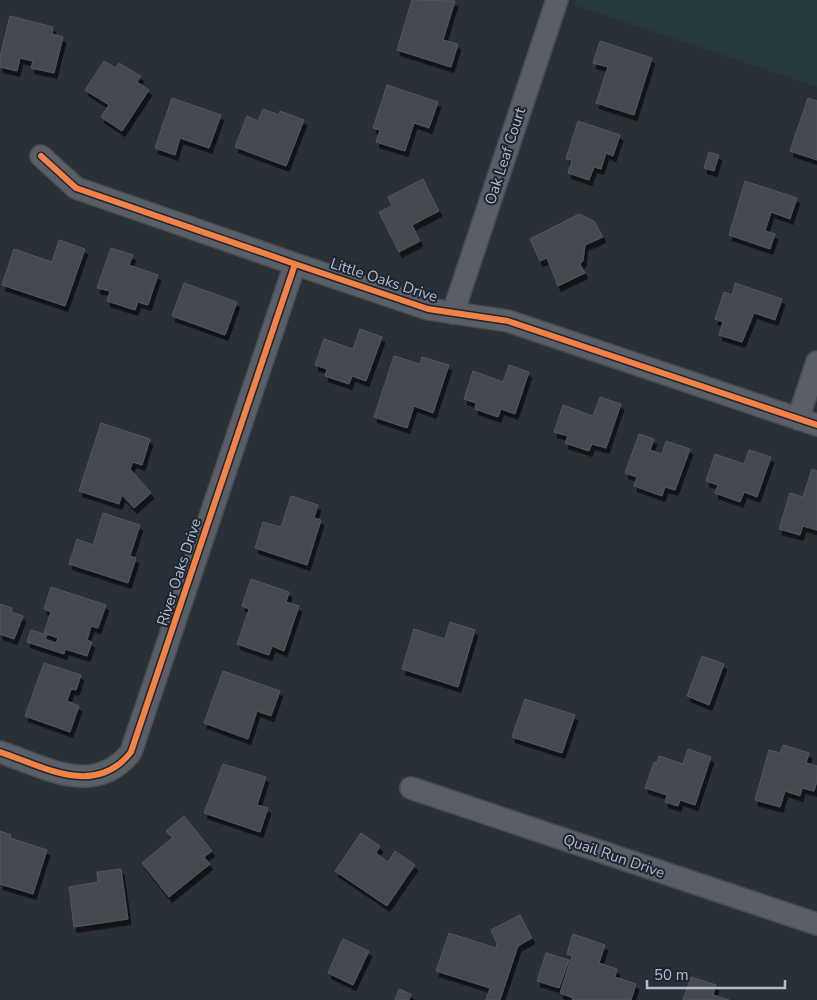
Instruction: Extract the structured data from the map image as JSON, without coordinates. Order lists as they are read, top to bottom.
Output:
{
  "streets": {
    "street": [
      "Oak Leaf Court",
      "Little Oaks Drive",
      "River Oaks Drive",
      "Quail Run Drive"
    ]
  },
  "crossings": [
    ["Oak Leaf Court", "Little Oaks Drive"],
    ["Little Oaks Drive", "River Oaks Drive"]
  ],
  "scale_bar": "50 m"
}
